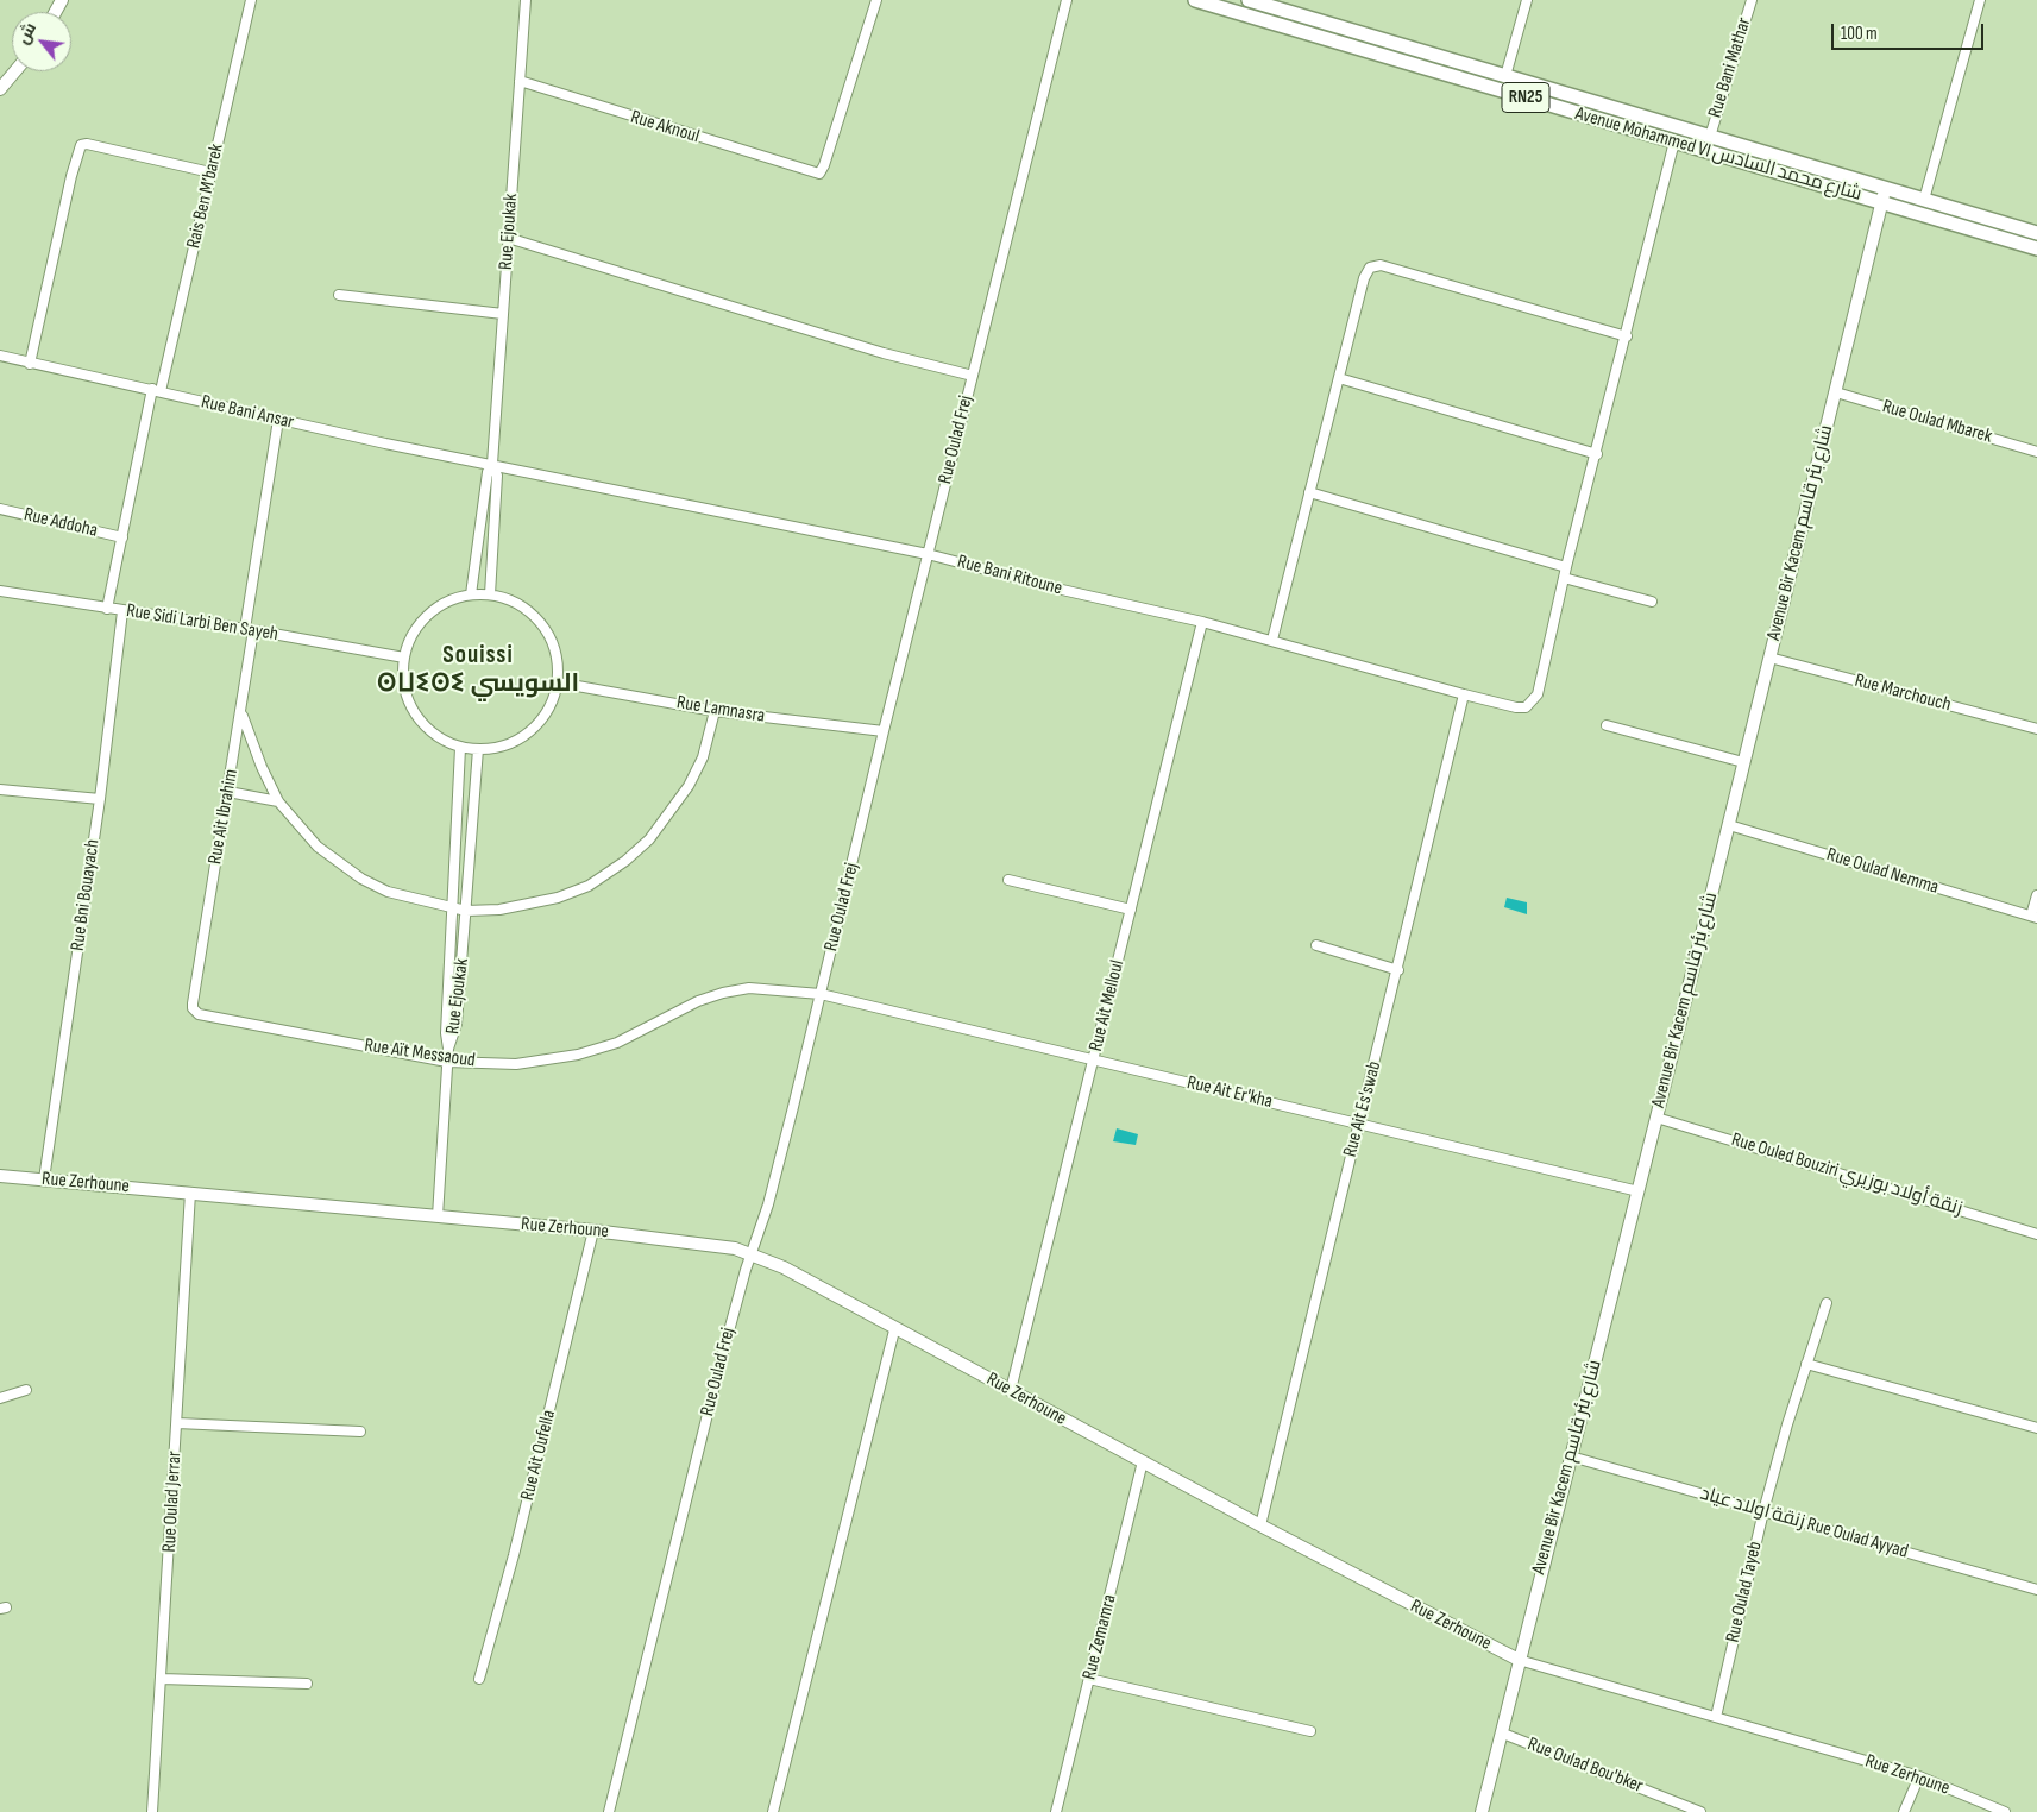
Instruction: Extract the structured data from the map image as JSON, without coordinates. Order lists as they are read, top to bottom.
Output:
{
  "streets": {
    "main road": ["RN25", "Avenue Mohammed VI شارع محمد السادس"],
    "street": [
      "Rue Bani Mathar",
      "Rue Aknoul",
      "Rais Ben M’barek",
      "Rue Ejoukak",
      "Rue Bani Ansar",
      "Rue Oulad Mbarek",
      "Rue Oulad Frej",
      "Rue Addoha",
      "Avenue Bir Kacem شارع بئر قاسم",
      "Rue Bani Ritoune",
      "Rue Sidi Larbi Ben Sayeh",
      "Rue Marchouch",
      "Rue Lamnasra",
      "Rue Ait Ibrahim",
      "Rue Oulad Nemma",
      "Rue Bni Bouayach",
      "Rue Ait Melloul",
      "Rue Aït Messaoud",
      "Rue Ait Er'kha",
      "Rue Ait Es'swab",
      "Rue Ouled Bouziri زنقة أولاد بوزيري",
      "Rue Zerhoune",
      "Rue Ait Oufella",
      "Rue Oulad Jerrar",
      "زنقة اولاد عياد Rue Oulad Ayyad",
      "Rue Oulad Tayeb",
      "Rue Zemamra",
      "Rue Oulad Bou'bker"
    ]
  },
  "crossings": [
    ["Rue Bani Mathar", "Avenue Mohammed VI شارع محمد السادس"],
    ["Rue Aknoul", "Rue Ejoukak"],
    ["Avenue Mohammed VI شارع محمد السادس", "Avenue Bir Kacem شارع بئر قاسم"],
    ["Rais Ben M’barek", "Rue Bani Ansar"],
    ["Rue Ejoukak", "Rue Bani Ansar"],
    ["Rue Ejoukak", "Rue Bani Ritoune"],
    ["Rue Ejoukak", "Rue Sidi Larbi Ben Sayeh"],
    ["Rue Ejoukak", "Rue Lamnasra"],
    ["Rue Ejoukak", "Rue Aït Messaoud"],
    ["Rue Ejoukak", "Rue Zerhoune"],
    ["Rue Bani Ansar", "Rue Bani Ritoune"],
    ["Rue Bani Ansar", "Rue Ait Ibrahim"],
    ["Rue Oulad Mbarek", "Avenue Bir Kacem شارع بئر قاسم"],
    ["Rue Oulad Frej", "Rue Bani Ritoune"],
    ["Rue Oulad Frej", "Rue Lamnasra"],
    ["Rue Oulad Frej", "Rue Aït Messaoud"],
    ["Rue Oulad Frej", "Rue Ait Er'kha"],
    ["Rue Oulad Frej", "Rue Zerhoune"],
    ["Avenue Bir Kacem شارع بئر قاسم", "Rue Marchouch"],
    ["Avenue Bir Kacem شارع بئر قاسم", "Rue Oulad Nemma"],
    ["Avenue Bir Kacem شارع بئر قاسم", "Rue Ait Er'kha"],
    ["Avenue Bir Kacem شارع بئر قاسم", "Rue Ouled Bouziri زنقة أولاد بوزيري"],
    ["Avenue Bir Kacem شارع بئر قاسم", "Rue Zerhoune"],
    ["Avenue Bir Kacem شارع بئر قاسم", "زنقة اولاد عياد Rue Oulad Ayyad"],
    ["Avenue Bir Kacem شارع بئر قاسم", "Rue Oulad Bou'bker"],
    ["Rue Bani Ritoune", "Rue Ait Melloul"],
    ["Rue Bani Ritoune", "Rue Ait Es'swab"],
    ["Rue Sidi Larbi Ben Sayeh", "Rue Lamnasra"],
    ["Rue Sidi Larbi Ben Sayeh", "Rue Ait Ibrahim"],
    ["Rue Sidi Larbi Ben Sayeh", "Rue Bni Bouayach"],
    ["Rue Ait Ibrahim", "Rue Aït Messaoud"],
    ["Rue Bni Bouayach", "Rue Zerhoune"],
    ["Rue Ait Melloul", "Rue Ait Er'kha"],
    ["Rue Ait Melloul", "Rue Zerhoune"],
    ["Rue Aït Messaoud", "Rue Ait Er'kha"],
    ["Rue Ait Er'kha", "Rue Ait Es'swab"],
    ["Rue Ait Es'swab", "Rue Zerhoune"],
    ["Rue Zerhoune", "Rue Ait Oufella"],
    ["Rue Zerhoune", "Rue Oulad Jerrar"],
    ["Rue Zerhoune", "Rue Oulad Tayeb"],
    ["Rue Zerhoune", "Rue Zemamra"],
    ["زنقة اولاد عياد Rue Oulad Ayyad", "Rue Oulad Tayeb"]
  ],
  "districts": ["Souissi ⵙⵡⵉⵙⵉ السويسي"],
  "scale_bar": "100 m",
  "north": "top left"
}
